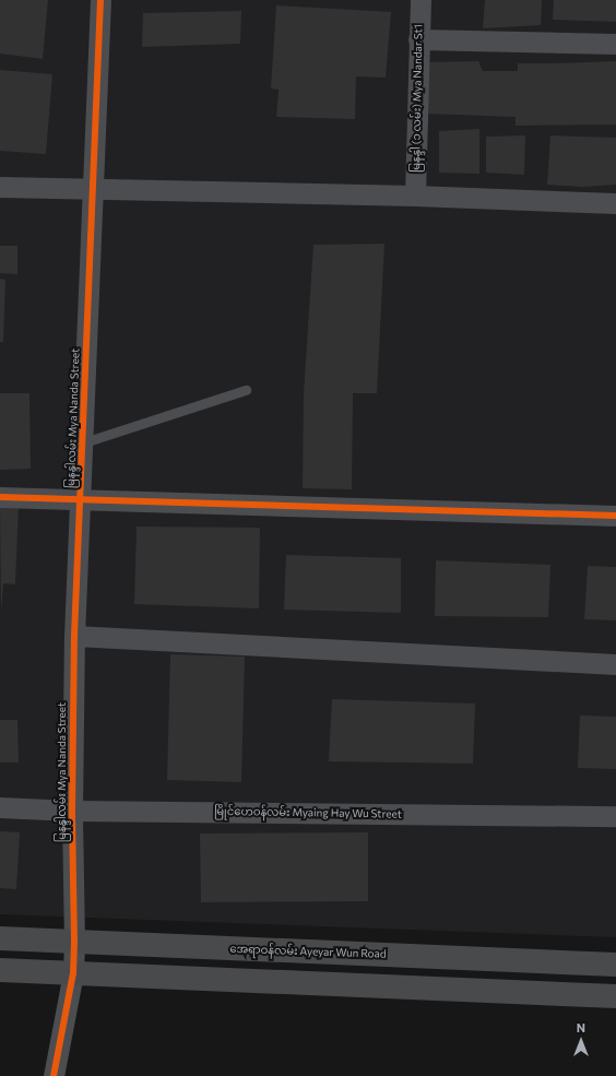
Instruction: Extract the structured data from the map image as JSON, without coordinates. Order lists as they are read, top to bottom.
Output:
{
  "streets": {
    "main road": ["အေရာဝန်လမ်း Ayeyar Wun Road"],
    "street": ["မြနန္ဒါ (၁ လမ်း) Mya Nandar St1", "မြနန္ဒါလမ်း Mya Nanda Street", "မြိုင်ဟေဝန်လမ်း Myaing Hay Wu Street"]
  },
  "crossings": [
    ["မြနန္ဒါလမ်း Mya Nanda Street", "မြိုင်ဟေဝန်လမ်း Myaing Hay Wu Street"],
    ["မြနန္ဒါလမ်း Mya Nanda Street", "အေရာဝန်လမ်း Ayeyar Wun Road"]
  ],
  "north": "top"
}
